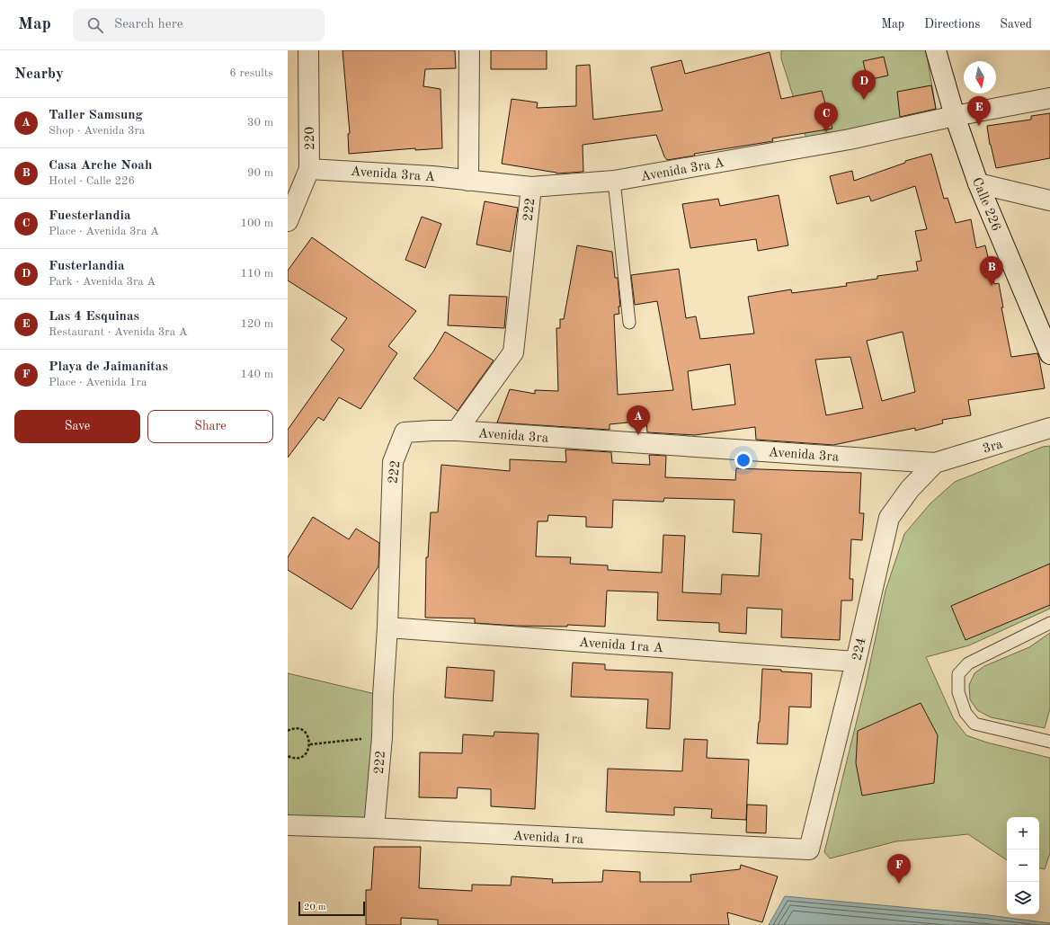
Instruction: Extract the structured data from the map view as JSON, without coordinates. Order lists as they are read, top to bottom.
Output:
{
  "streets": {
    "street": [
      "220",
      "Avenida 3ra A",
      "Calle 226",
      "222",
      "Avenida 3ra",
      "3ra",
      "Avenida 1ra A",
      "224",
      "Avenida 1ra"
    ]
  },
  "crossings": [
    ["220", "Avenida 3ra A"],
    ["Avenida 3ra A", "Calle 226"],
    ["Avenida 3ra A", "222"],
    ["222", "Avenida 3ra"],
    ["222", "Avenida 1ra A"],
    ["222", "Avenida 1ra"],
    ["Avenida 3ra", "3ra"],
    ["Avenida 3ra", "224"],
    ["3ra", "224"],
    ["Avenida 1ra A", "224"],
    ["224", "Avenida 1ra"]
  ],
  "scale_bar": "20 m",
  "north": "bottom",
  "page": {
    "header": "Map",
    "search": "Search here",
    "nav": ["Map", "Directions", "Saved"],
    "heading": ["Nearby", "6 results"],
    "pins": [
      "D",
      "E",
      "C",
      "B",
      "A",
      "F"
    ],
    "list": [
      {
        "mark": "A",
        "name": "Taller Samsung",
        "note": "Shop · Avenida 3ra",
        "value": "30 m"
      },
      {
        "mark": "B",
        "name": "Casa Arche Noah",
        "note": "Hotel · Calle 226",
        "value": "90 m"
      },
      {
        "mark": "C",
        "name": "Fuesterlandia",
        "note": "Place · Avenida 3ra A",
        "value": "100 m"
      },
      {
        "mark": "D",
        "name": "Fusterlandia",
        "note": "Park · Avenida 3ra A",
        "value": "110 m"
      },
      {
        "mark": "E",
        "name": "Las 4 Esquinas",
        "note": "Restaurant · Avenida 3ra A",
        "value": "120 m"
      },
      {
        "mark": "F",
        "name": "Playa de Jaimanitas",
        "note": "Place · Avenida 1ra",
        "value": "140 m"
      }
    ],
    "buttons": ["Save", "Share"],
    "map_buttons": ["+", "−"],
    "scale": "20 m"
  }
}
